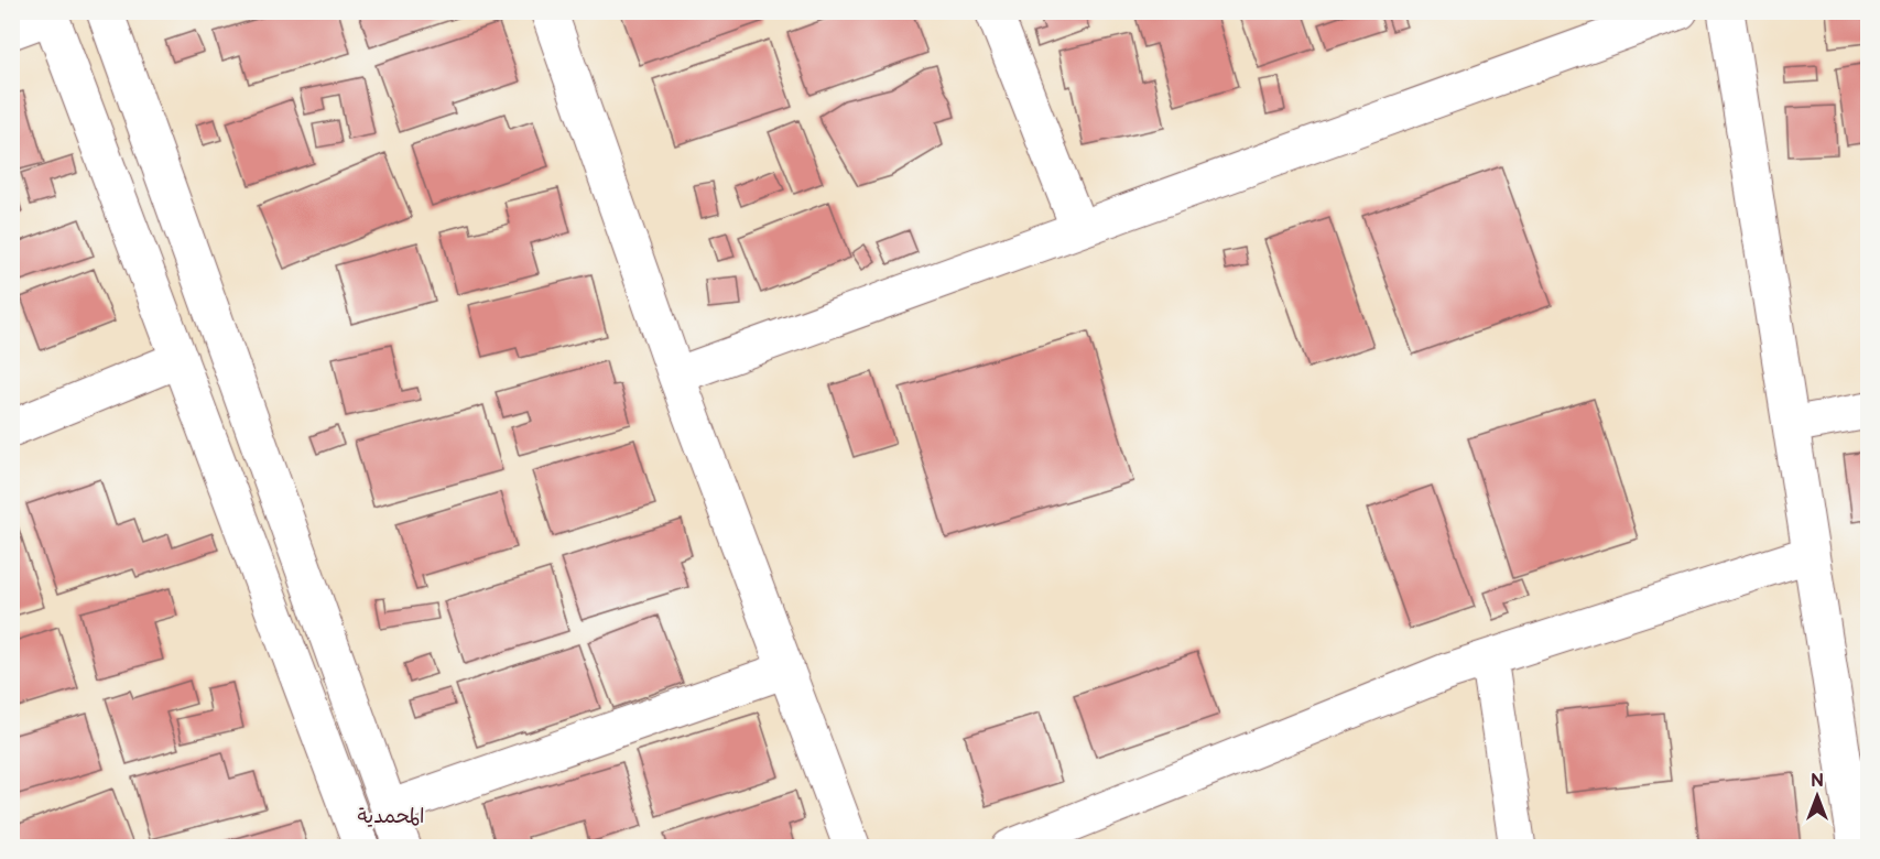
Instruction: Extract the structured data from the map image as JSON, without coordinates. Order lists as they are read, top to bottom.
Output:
{
  "districts": ["المحمدية"],
  "north": "top"
}
